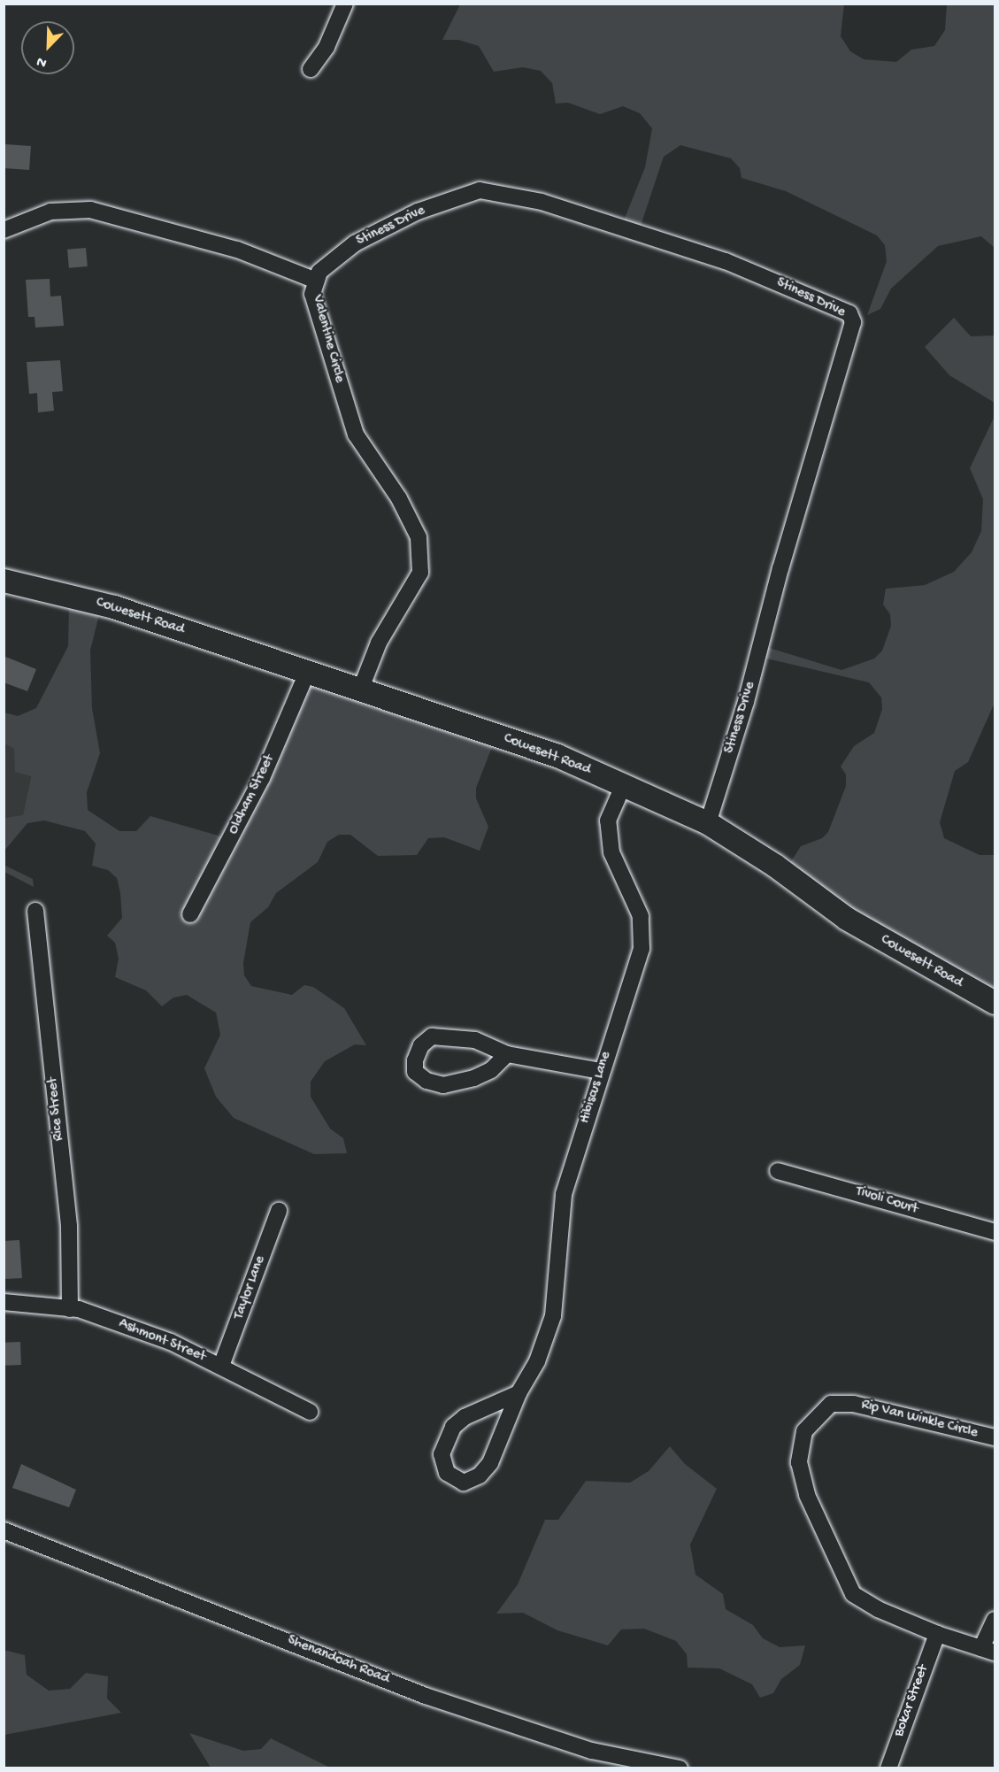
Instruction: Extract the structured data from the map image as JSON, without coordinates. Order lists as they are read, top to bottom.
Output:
{
  "streets": {
    "main road": ["Cowesett Road"],
    "street": [
      "Stiness Drive",
      "Valentine Circle",
      "Oldham Street",
      "Hibiscus Lane",
      "Rice Street",
      "Tivoli Court",
      "Taylor Lane",
      "Ashmont Street",
      "Rip Van Winkle Circle",
      "Shenandoah Road",
      "Bokar Street"
    ]
  },
  "crossings": [
    ["Stiness Drive", "Valentine Circle"],
    ["Stiness Drive", "Cowesett Road"],
    ["Valentine Circle", "Cowesett Road"],
    ["Cowesett Road", "Oldham Street"],
    ["Cowesett Road", "Hibiscus Lane"],
    ["Rice Street", "Ashmont Street"],
    ["Taylor Lane", "Ashmont Street"],
    ["Rip Van Winkle Circle", "Bokar Street"]
  ],
  "north": "bottom left"
}
